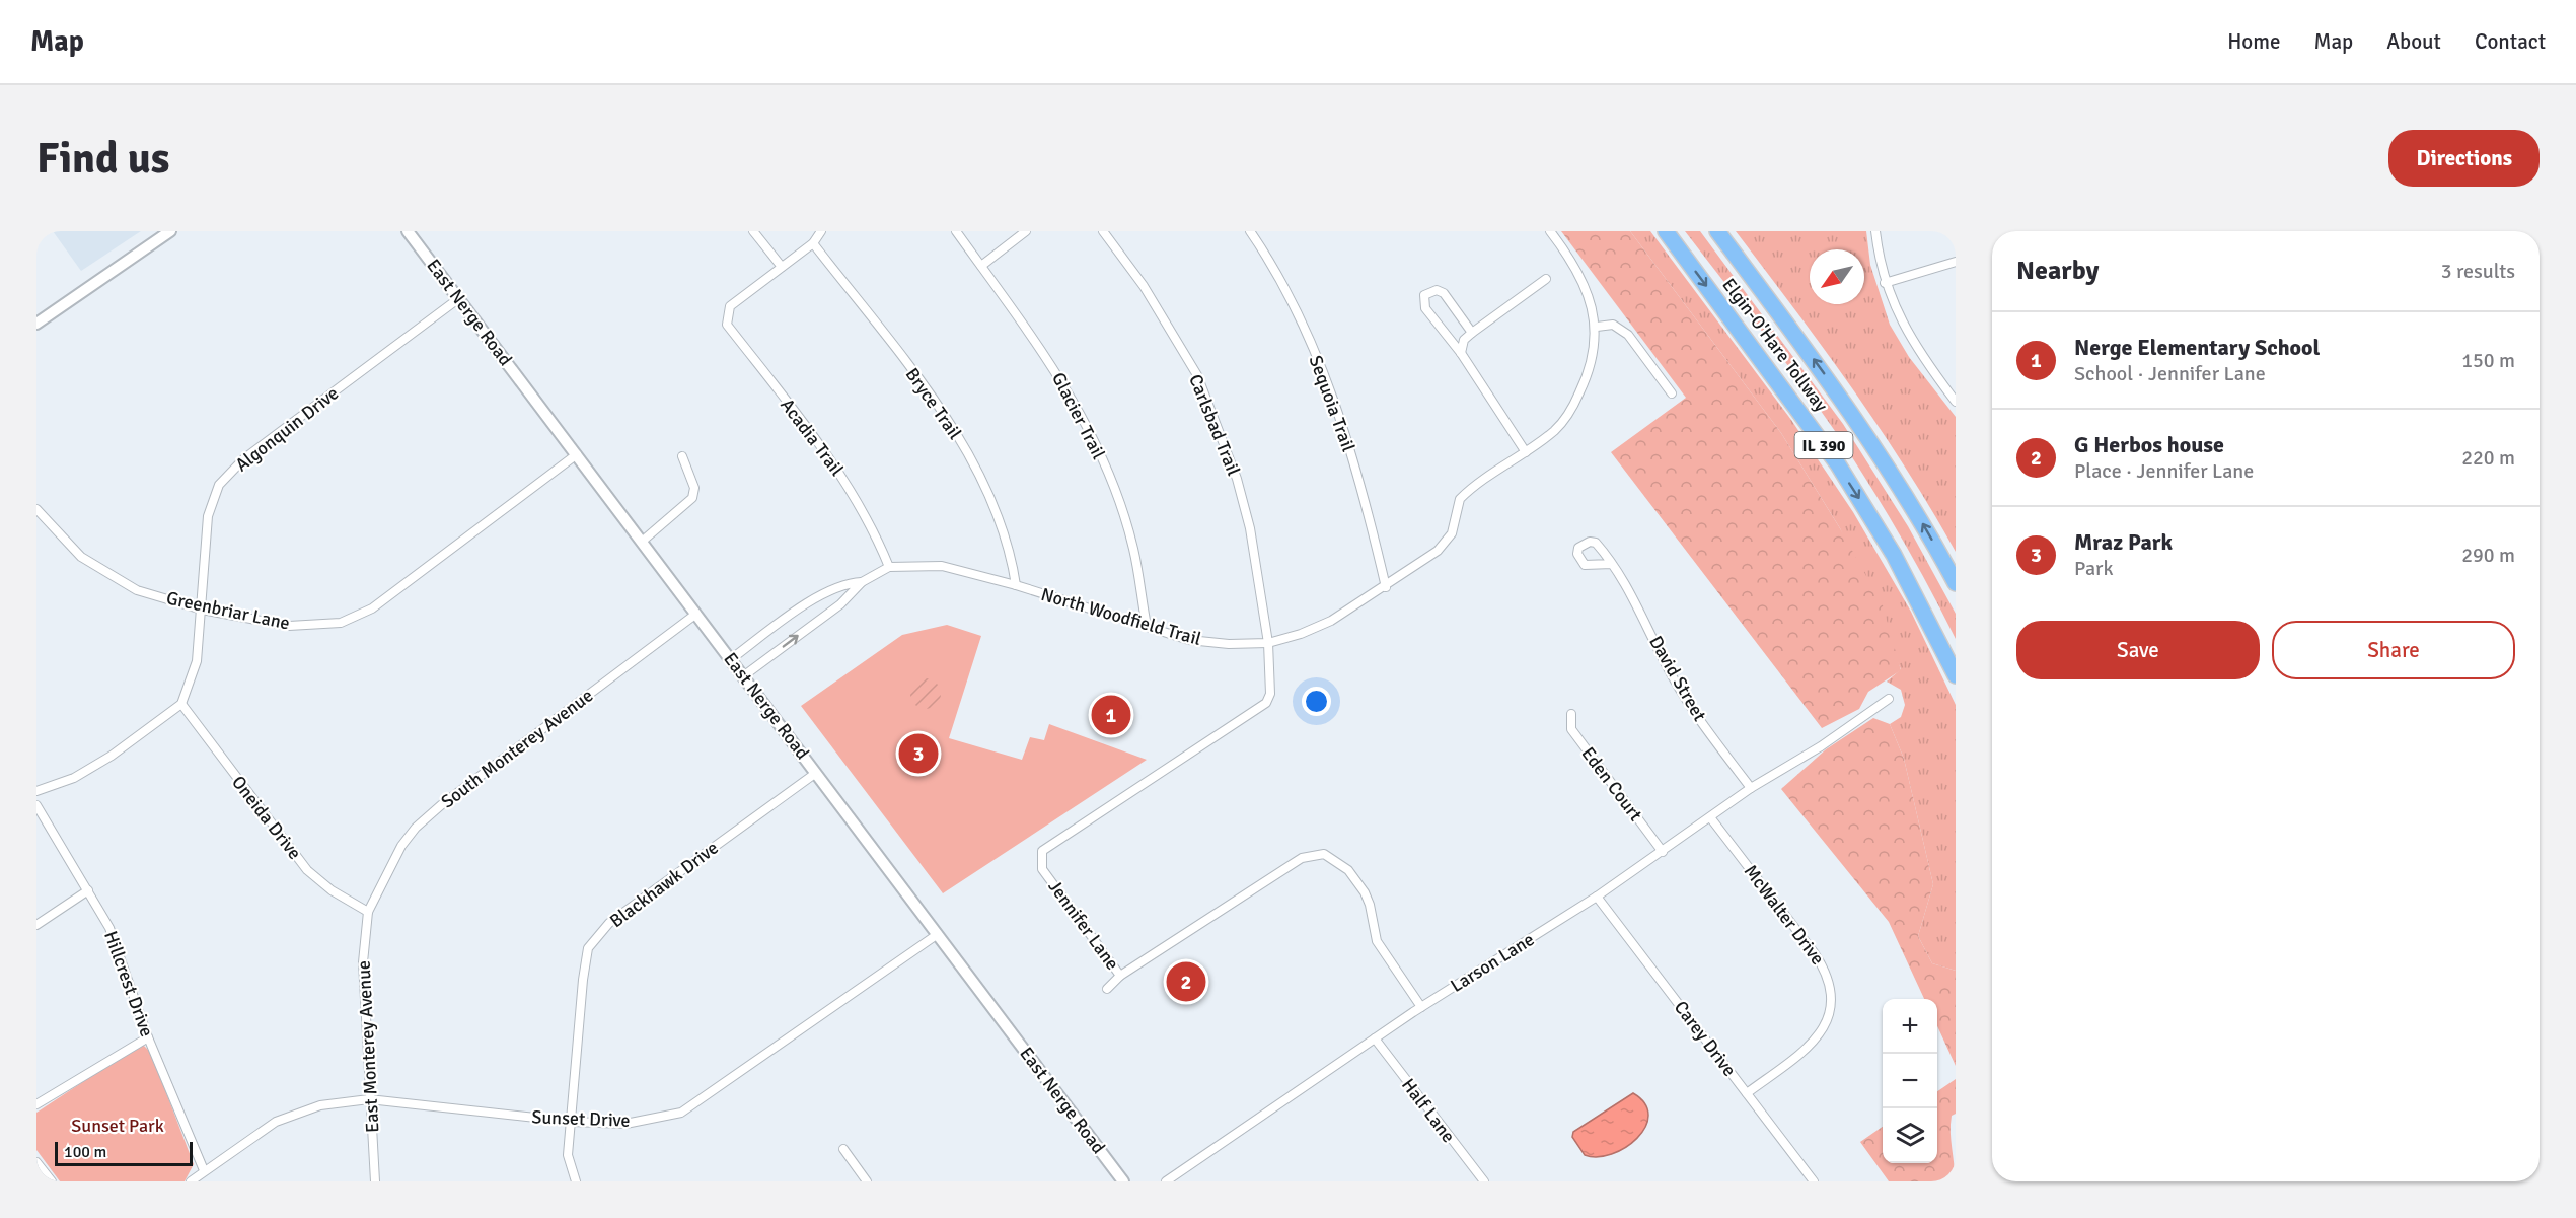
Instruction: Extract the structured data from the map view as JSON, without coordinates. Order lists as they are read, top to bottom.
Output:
{
  "streets": {
    "highway": ["Elgin-O'Hare Tollway", "IL 390"],
    "main road": ["East Nerge Road"],
    "street": [
      "Bryce Trail",
      "Sequoia Trail",
      "Glacier Trail",
      "Carlsbad Trail",
      "Algonquin Drive",
      "Acadia Trail",
      "Greenbriar Lane",
      "North Woodfield Trail",
      "David Street",
      "South Monterey Avenue",
      "Eden Court",
      "Oneida Drive",
      "Blackhawk Drive",
      "McWalter Drive",
      "Jennifer Lane",
      "Larson Lane",
      "Hillcrest Drive",
      "Carey Drive",
      "East Monterey Avenue",
      "Half Lane",
      "Sunset Drive"
    ]
  },
  "crossings": [
    ["East Nerge Road", "Algonquin Drive"],
    ["East Nerge Road", "Greenbriar Lane"],
    ["East Nerge Road", "North Woodfield Trail"],
    ["East Nerge Road", "South Monterey Avenue"],
    ["East Nerge Road", "Blackhawk Drive"],
    ["East Nerge Road", "Sunset Drive"],
    ["Bryce Trail", "North Woodfield Trail"],
    ["Sequoia Trail", "North Woodfield Trail"],
    ["Glacier Trail", "North Woodfield Trail"],
    ["Carlsbad Trail", "North Woodfield Trail"],
    ["Carlsbad Trail", "Jennifer Lane"],
    ["Algonquin Drive", "Greenbriar Lane"],
    ["Algonquin Drive", "Oneida Drive"],
    ["Acadia Trail", "North Woodfield Trail"],
    ["North Woodfield Trail", "Jennifer Lane"],
    ["David Street", "Larson Lane"],
    ["South Monterey Avenue", "Oneida Drive"],
    ["South Monterey Avenue", "East Monterey Avenue"],
    ["Eden Court", "Larson Lane"],
    ["Oneida Drive", "East Monterey Avenue"],
    ["Blackhawk Drive", "Sunset Drive"],
    ["McWalter Drive", "Larson Lane"],
    ["McWalter Drive", "Carey Drive"],
    ["Jennifer Lane", "Larson Lane"],
    ["Larson Lane", "Carey Drive"],
    ["Larson Lane", "Half Lane"],
    ["Hillcrest Drive", "Sunset Drive"],
    ["East Monterey Avenue", "Sunset Drive"]
  ],
  "parks": ["Sunset Park"],
  "scale_bar": "100 m",
  "north": "bottom left",
  "page": {
    "header": "Map",
    "nav": [
      "Home",
      "Map",
      "About",
      "Contact"
    ],
    "buttons": [
      "Directions",
      ["Save", "Share"]
    ],
    "title": "Find us",
    "heading": ["Nearby", "3 results"],
    "list": [
      {
        "mark": "1",
        "name": "Nerge Elementary School",
        "note": "School · Jennifer Lane",
        "value": "150 m"
      },
      {
        "mark": "2",
        "name": "G Herbos house",
        "note": "Place · Jennifer Lane",
        "value": "220 m"
      },
      {
        "mark": "3",
        "name": "Mraz Park",
        "note": "Park",
        "value": "290 m"
      }
    ],
    "pins": ["1", "3", "2"],
    "map_buttons": ["+", "−"],
    "scale": "100 m"
  }
}
